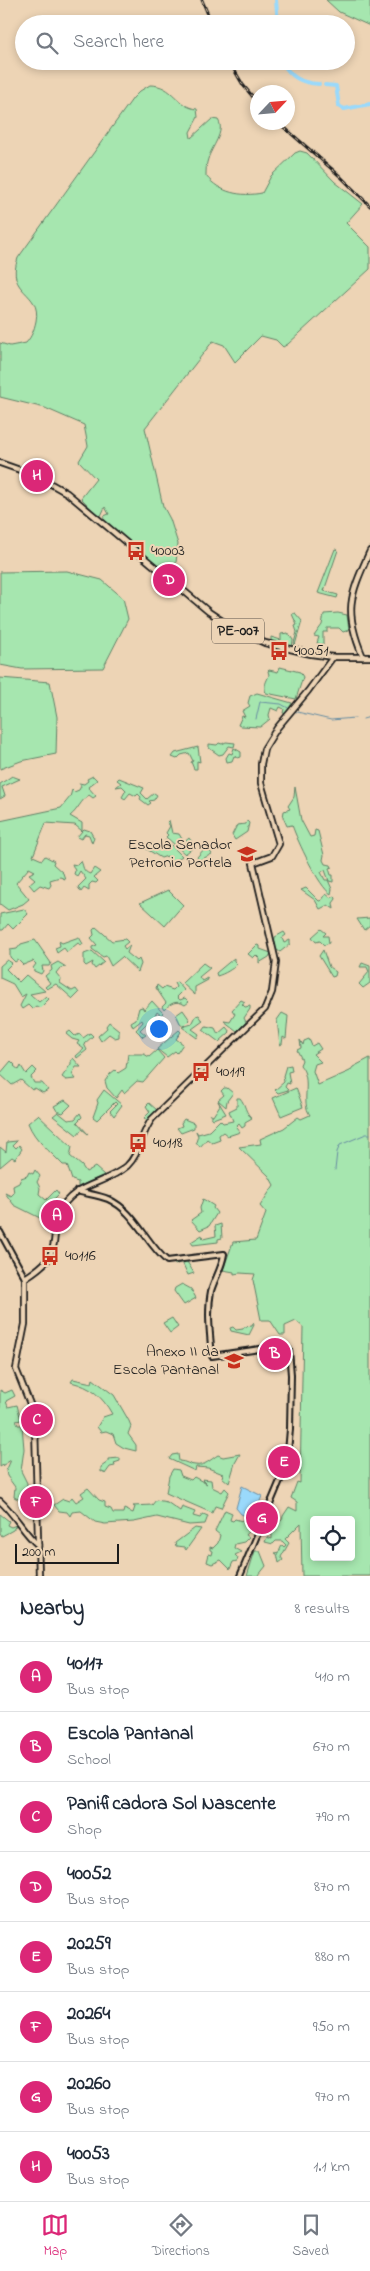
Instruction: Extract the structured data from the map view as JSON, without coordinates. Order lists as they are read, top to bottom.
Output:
{
  "streets": {
    "main road": ["PE-007"]
  },
  "places": {
    "bus stop": [
      "40003",
      "40051",
      "40119",
      "40118",
      "40116"
    ],
    "school or university": ["Escola Senador Petronio Portela", "Anexo II da Escola Pantanal"]
  },
  "scale_bar": "200 m",
  "north": "top right",
  "page": {
    "search": "Search here",
    "pins": [
      "H",
      "D",
      "A",
      "B",
      "C",
      "E",
      "F",
      "G"
    ],
    "scale": "200 m",
    "heading": ["Nearby", "8 results"],
    "list": [
      {
        "mark": "A",
        "name": "40117",
        "note": "Bus stop",
        "value": "410 m"
      },
      {
        "mark": "B",
        "name": "Escola Pantanal",
        "note": "School",
        "value": "670 m"
      },
      {
        "mark": "C",
        "name": "Panificadora Sol Nascente",
        "note": "Shop",
        "value": "790 m"
      },
      {
        "mark": "D",
        "name": "40052",
        "note": "Bus stop",
        "value": "870 m"
      },
      {
        "mark": "E",
        "name": "20259",
        "note": "Bus stop",
        "value": "880 m"
      },
      {
        "mark": "F",
        "name": "20264",
        "note": "Bus stop",
        "value": "950 m"
      },
      {
        "mark": "G",
        "name": "20260",
        "note": "Bus stop",
        "value": "970 m"
      },
      {
        "mark": "H",
        "name": "40053",
        "note": "Bus stop",
        "value": "1.1 km"
      }
    ],
    "nav": ["Map", "Directions", "Saved"]
  }
}
